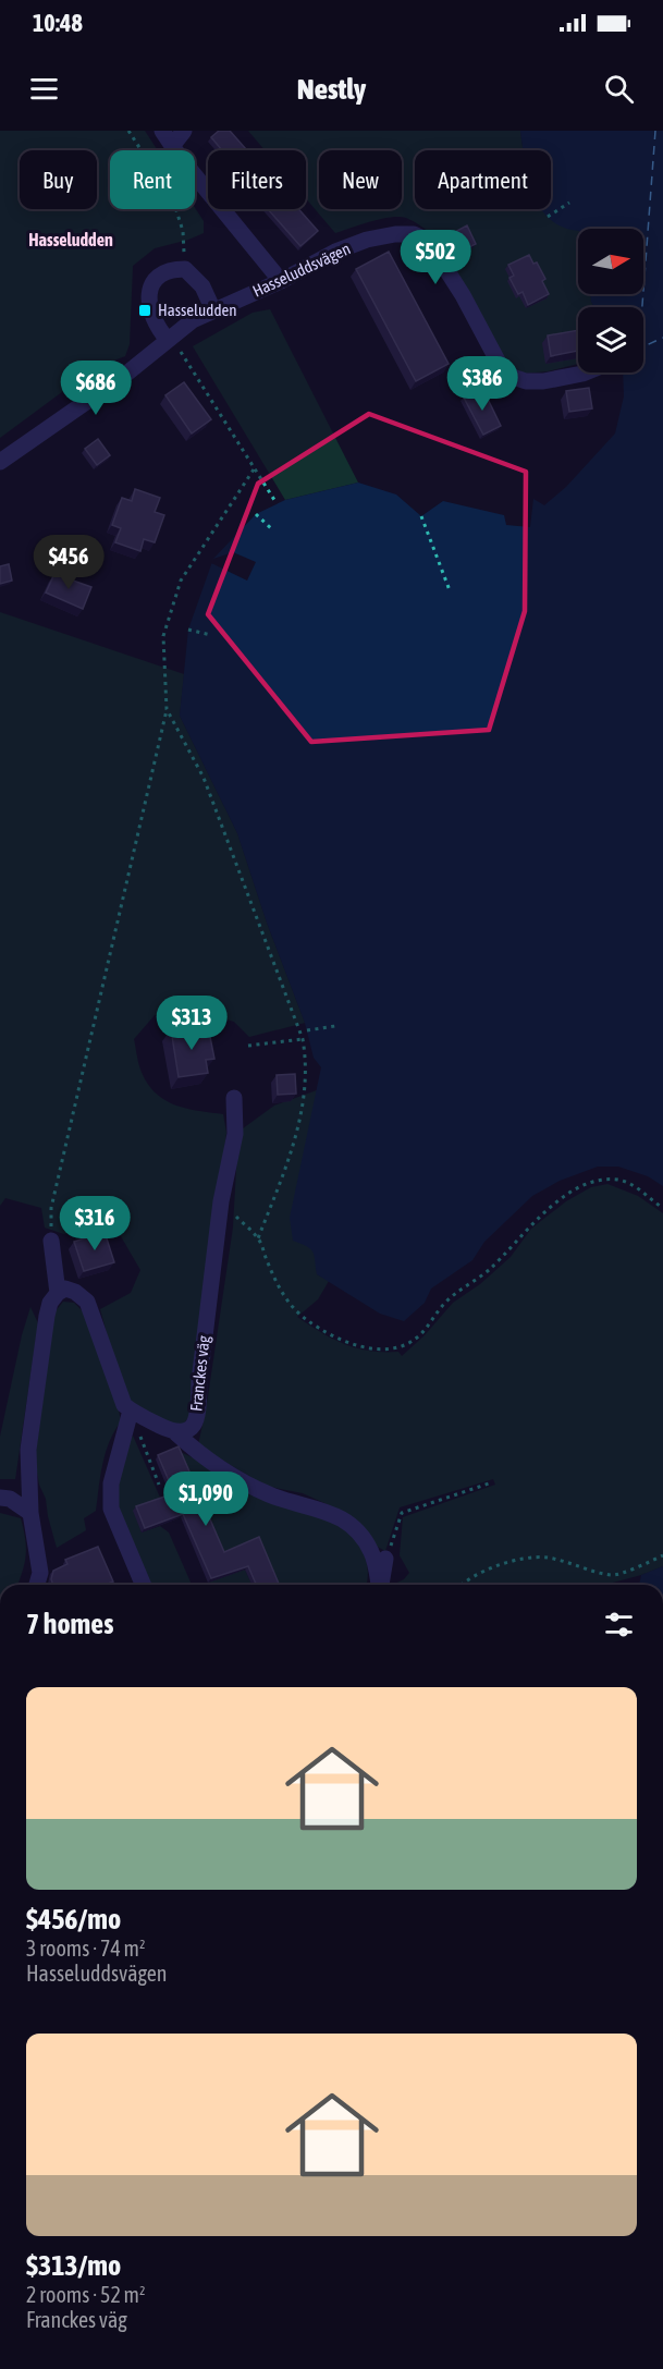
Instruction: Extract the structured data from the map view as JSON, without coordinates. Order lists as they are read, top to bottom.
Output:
{
  "streets": {
    "street": ["Hasseluddsvägen", "Franckes väg"]
  },
  "districts": ["Hasseludden"],
  "places": {
    "transit": ["Hasseludden"]
  },
  "north": "right",
  "page": {
    "status": "10:48",
    "header": "Nestly",
    "chip": [
      "Buy",
      "Rent",
      "Filters",
      "New",
      "Apartment"
    ],
    "price": [
      "$502",
      "$386",
      "$686",
      "$456",
      "$313",
      "$316",
      "$1,090"
    ],
    "heading": "7 homes",
    "list": [
      {
        "name": "$456/mo",
        "note": "3 rooms · 74 m² · Hasseluddsvägen"
      },
      {
        "name": "$313/mo",
        "note": "2 rooms · 52 m² · Franckes väg"
      }
    ]
  }
}
